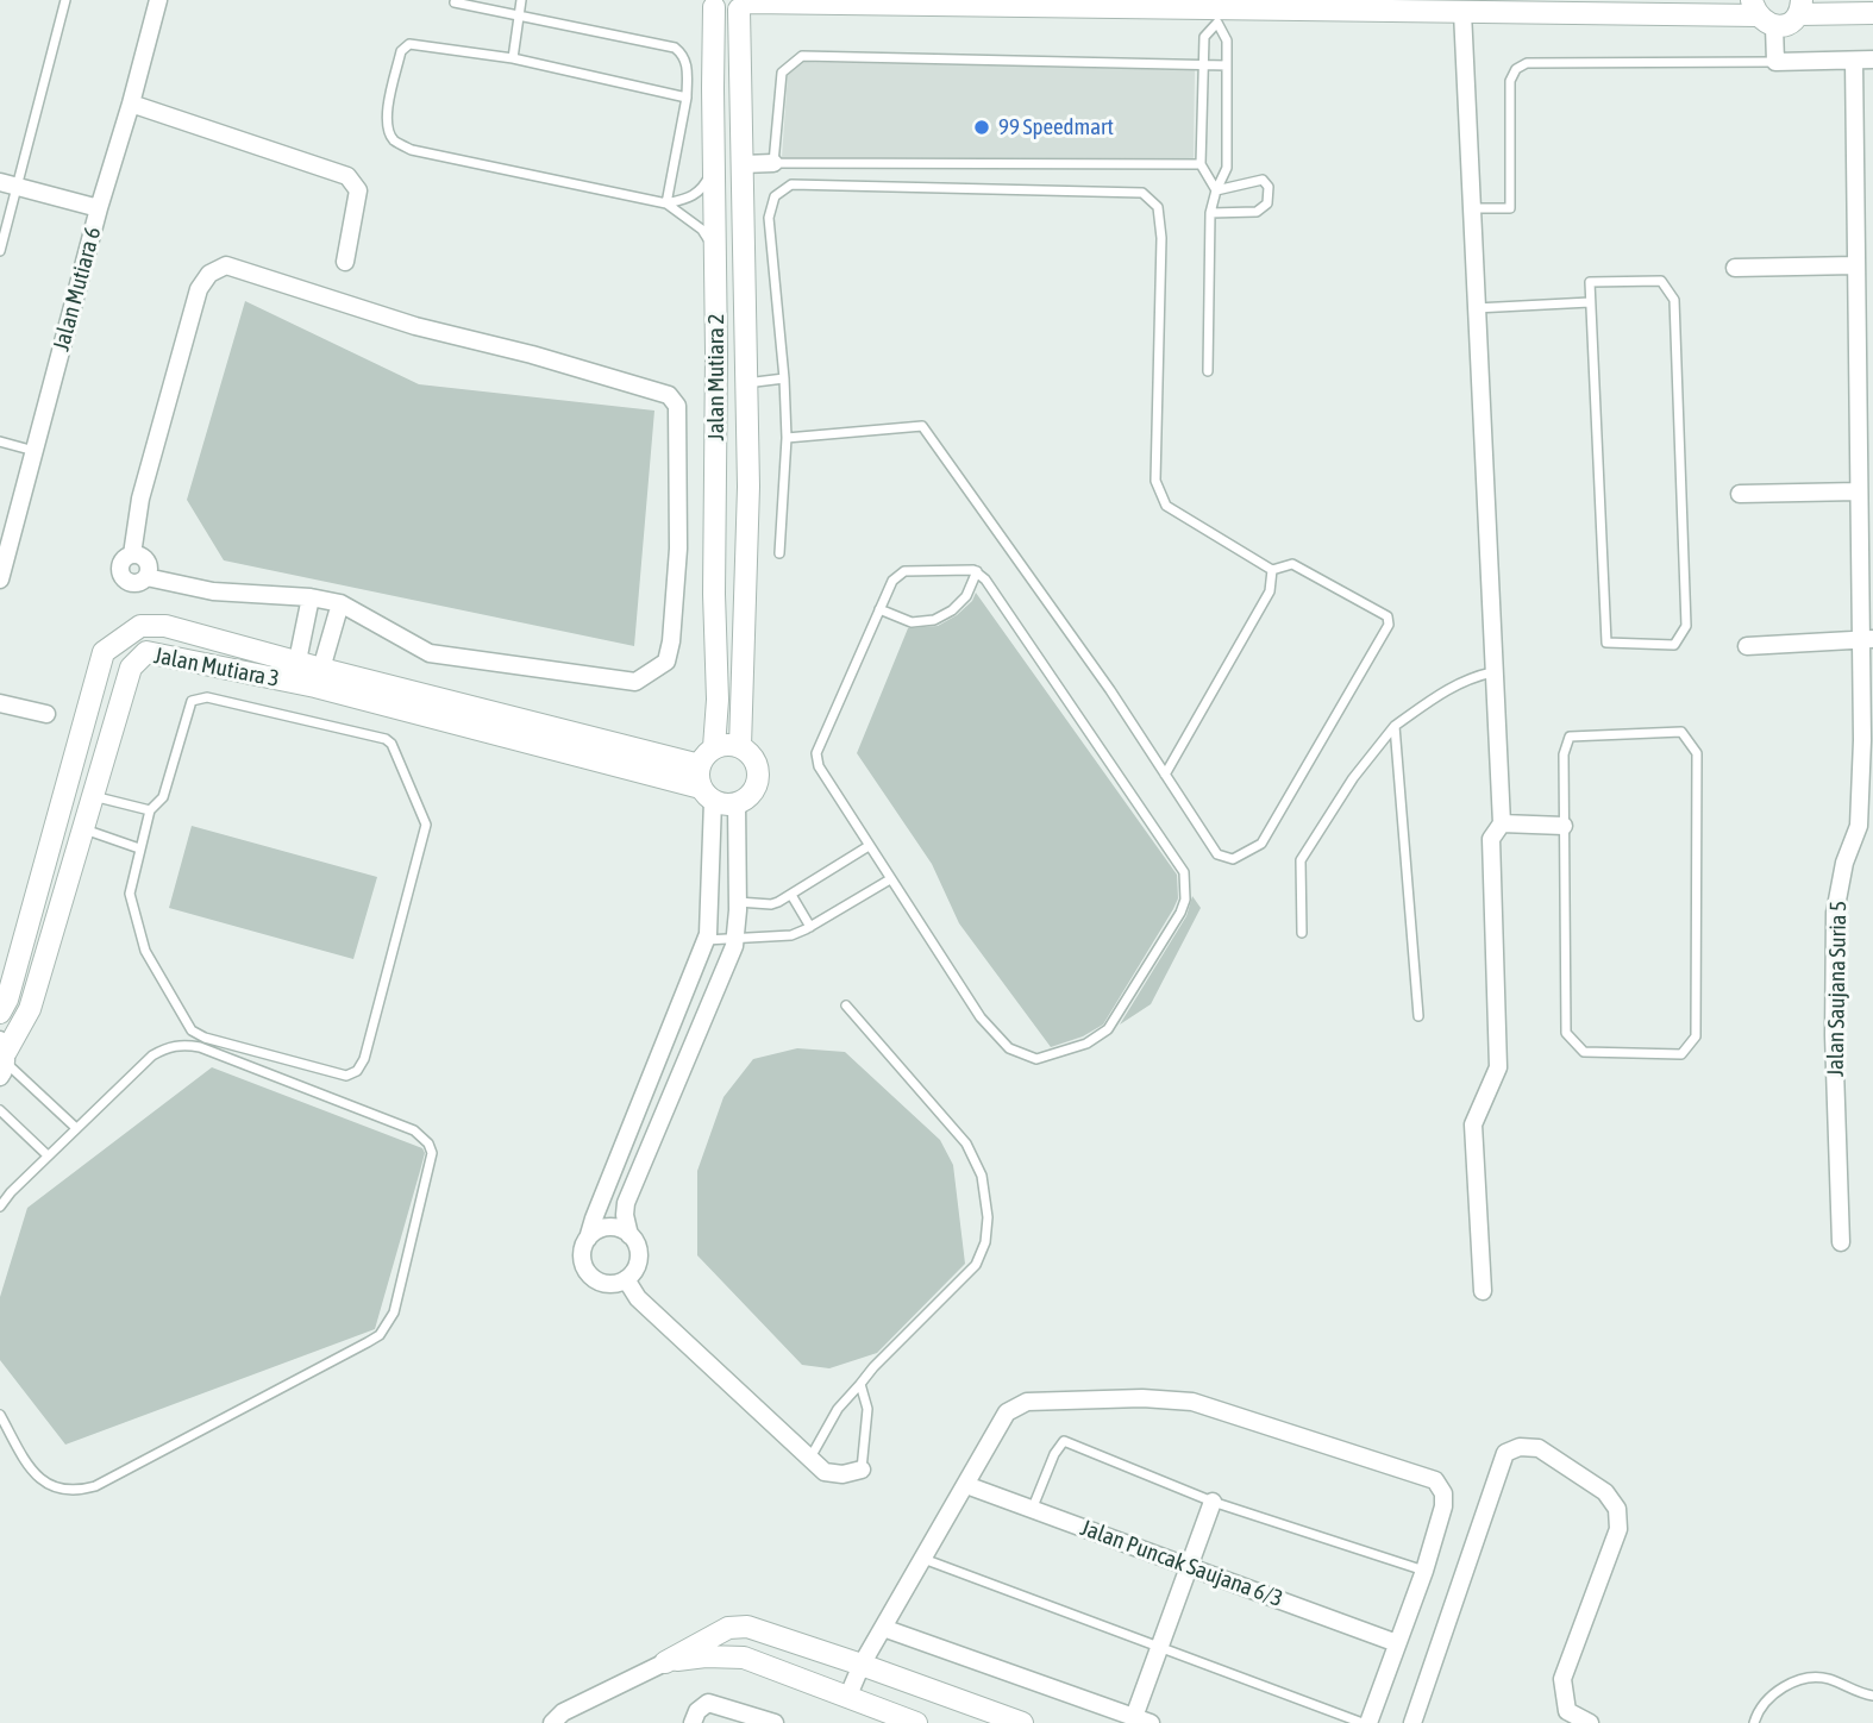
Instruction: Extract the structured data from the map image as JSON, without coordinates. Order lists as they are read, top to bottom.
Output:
{
  "streets": {
    "street": [
      "Jalan Mutiara 6",
      "Jalan Mutiara 2",
      "Jalan Mutiara 3",
      "Jalan Saujana Suria 5",
      "Jalan Puncak Saujana 6/3"
    ]
  },
  "crossings": [
    ["Jalan Mutiara 2", "Jalan Mutiara 3"]
  ],
  "places": ["99 Speedmart"]
}
